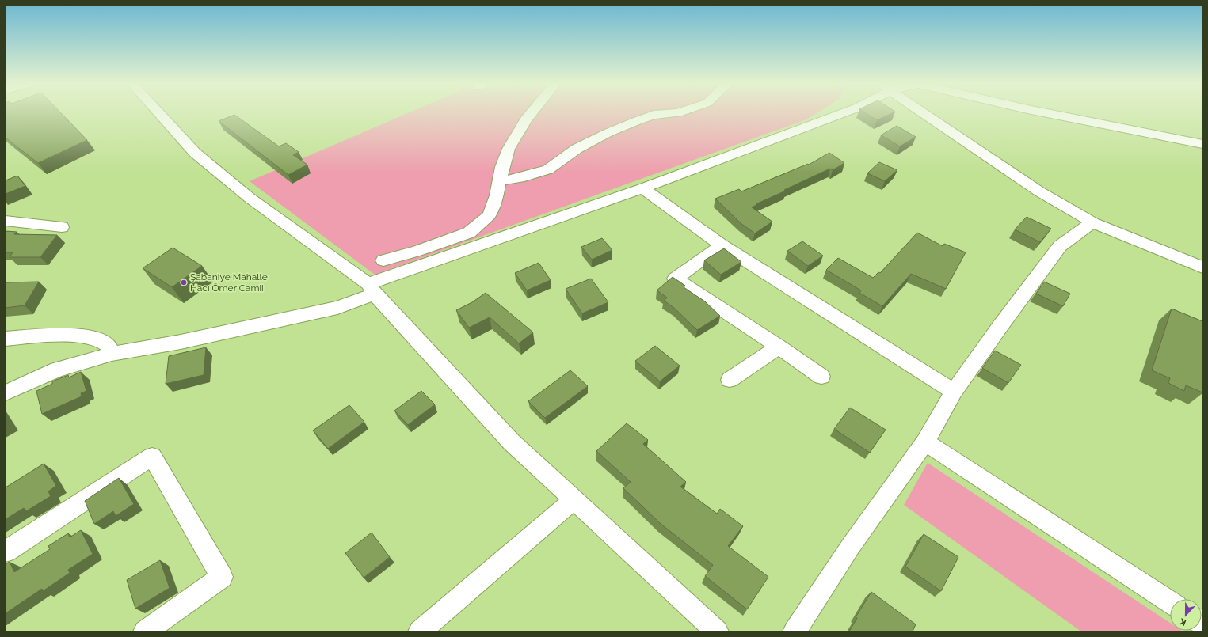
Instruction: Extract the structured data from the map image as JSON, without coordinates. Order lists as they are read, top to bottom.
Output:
{
  "places": ["Şabaniye Mahalle Hacı Ömer Camii"],
  "north": "bottom"
}
